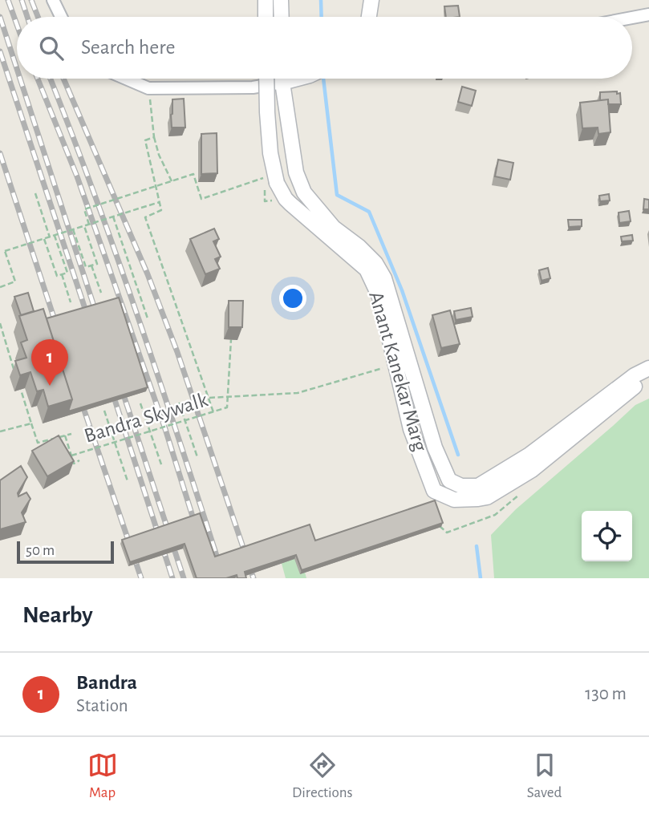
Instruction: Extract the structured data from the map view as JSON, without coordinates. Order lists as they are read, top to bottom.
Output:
{
  "streets": {
    "street": ["Anant Kanekar Marg"],
    "path": ["Bandra Skywalk"]
  },
  "scale_bar": "50 m",
  "page": {
    "search": "Search here",
    "pins": "1",
    "scale": "50 m",
    "heading": "Nearby",
    "list": [
      {
        "mark": "1",
        "name": "Bandra",
        "note": "Station",
        "value": "130 m"
      }
    ],
    "nav": ["Map", "Directions", "Saved"]
  }
}
